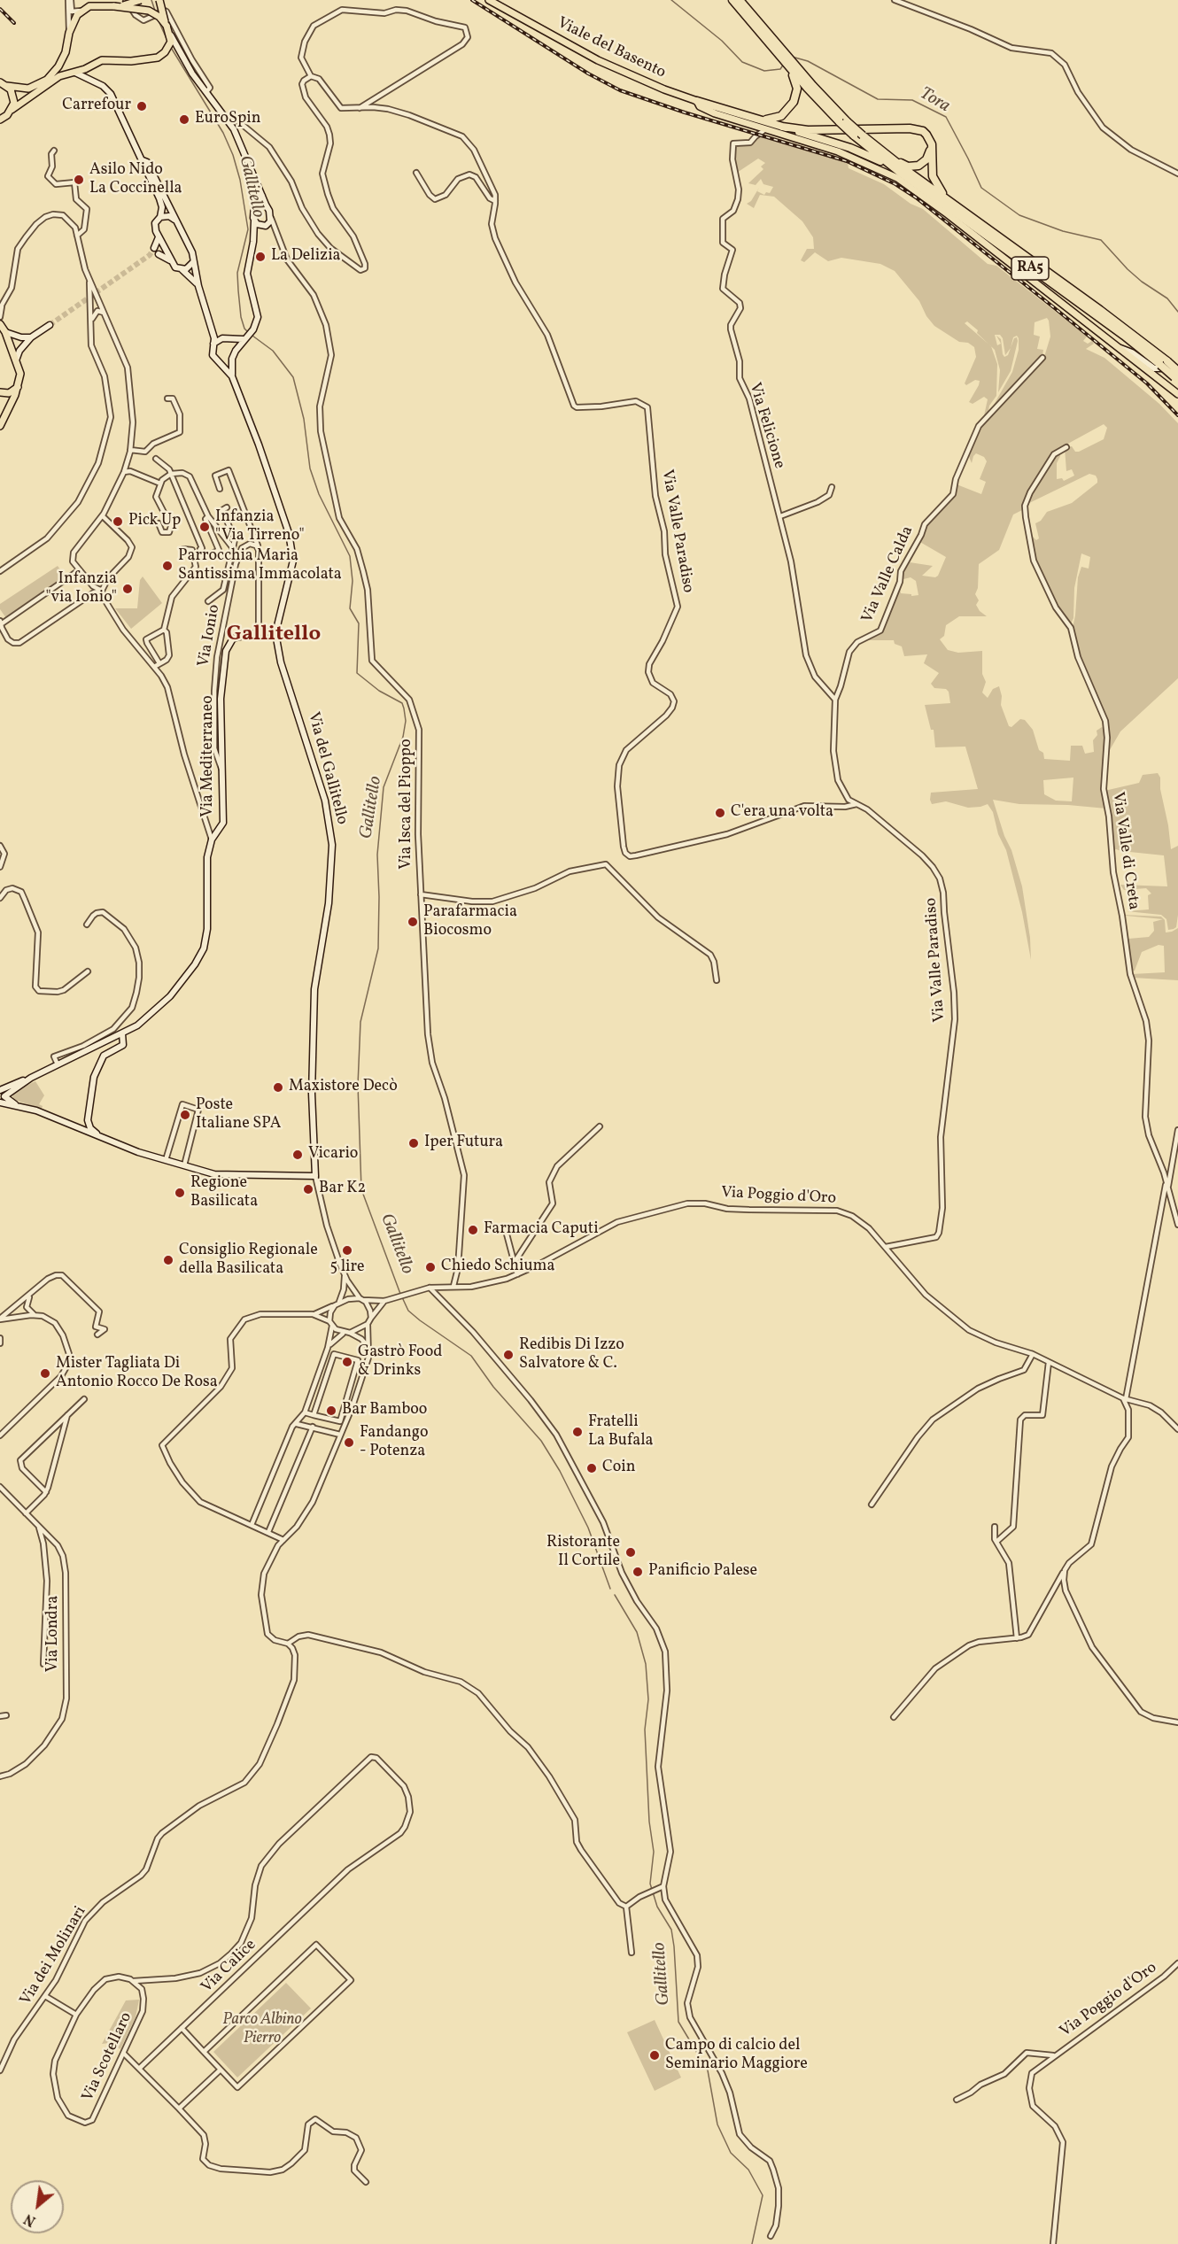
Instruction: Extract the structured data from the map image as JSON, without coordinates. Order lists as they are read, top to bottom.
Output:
{
  "streets": {
    "highway": ["RA5"],
    "main road": ["Viale del Basento"],
    "street": [
      "Via Felicione",
      "Via Valle Paradiso",
      "Via Valle Calda",
      "Via Ionio",
      "Via Mediterraneo",
      "Via del Gallitello",
      "Via Isca del Pioppo",
      "Via Valle di Creta",
      "Via Poggio d'Oro",
      "Via Londra",
      "Via dei Molinari",
      "Via Calice",
      "Via Scotellaro"
    ]
  },
  "crossings": [
    ["Viale del Basento", "Via Felicione"],
    ["Via Felicione", "Via Valle Calda"],
    ["Via Valle Paradiso", "Via Poggio d'Oro"],
    ["Via Ionio", "Via Mediterraneo"],
    ["Via Mediterraneo", "Via del Gallitello"],
    ["Via del Gallitello", "Via Poggio d'Oro"],
    ["Via Isca del Pioppo", "Via Poggio d'Oro"],
    ["Via Calice", "Via Scotellaro"]
  ],
  "districts": ["Gallitello"],
  "water": ["Tora", "Gallitello"],
  "parks": ["Parco Albino Pierro"],
  "places": [
    "Carrefour",
    "EuroSpin",
    "Asilo Nido La Coccinella",
    "La Delizia",
    "Pick Up",
    "Infanzia \"Via Tirreno\"",
    "Parrocchia Maria Santissima Immacolata",
    "Infanzia \"via Ionio\"",
    "C'era una volta",
    "Parafarmacia Biocosmo",
    "Maxistore Decò",
    "Poste Italiane SPA",
    "Iper Futura",
    "Vicario",
    "Bar K2",
    "Regione Basilicata",
    "Farmacia Caputi",
    "5 lire",
    "Consiglio Regionale della Basilicata",
    "Chiedo Schiuma",
    "Redibis Di Izzo Salvatore & C.",
    "Gastrò Food & Drinks",
    "Mister Tagliata Di Antonio Rocco De Rosa",
    "Bar Bamboo",
    "Fratelli La Bufala",
    "Fandango - Potenza",
    "Coin",
    "Ristorante Il Cortile",
    "Panificio Palese",
    "Campo di calcio del Seminario Maggiore"
  ],
  "north": "bottom left"
}
